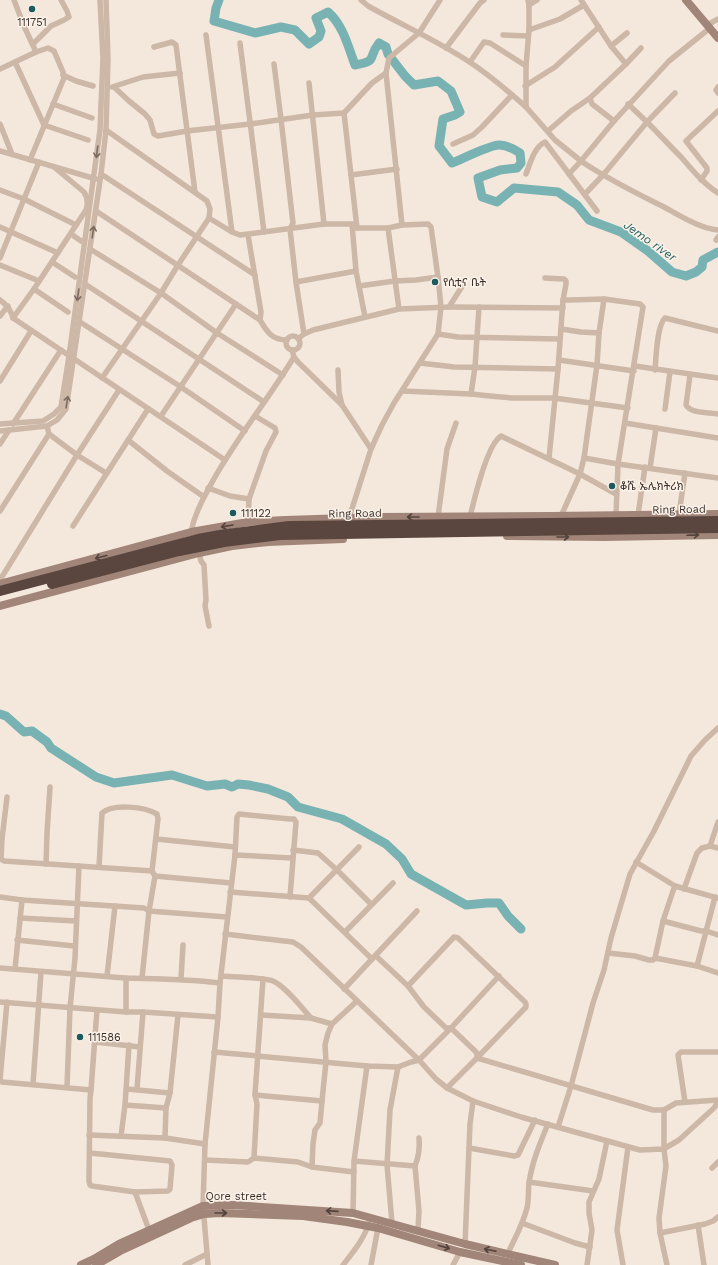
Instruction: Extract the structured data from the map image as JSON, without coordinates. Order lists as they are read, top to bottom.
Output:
{
  "streets": {
    "highway": ["Ring Road"],
    "street": ["Qore street"]
  },
  "water": ["Jemo river"],
  "places": [
    "111751",
    "የሲቲና ቤት",
    "ቆሼ ኤሌክትሪክ",
    "111122",
    "111586"
  ]
}
